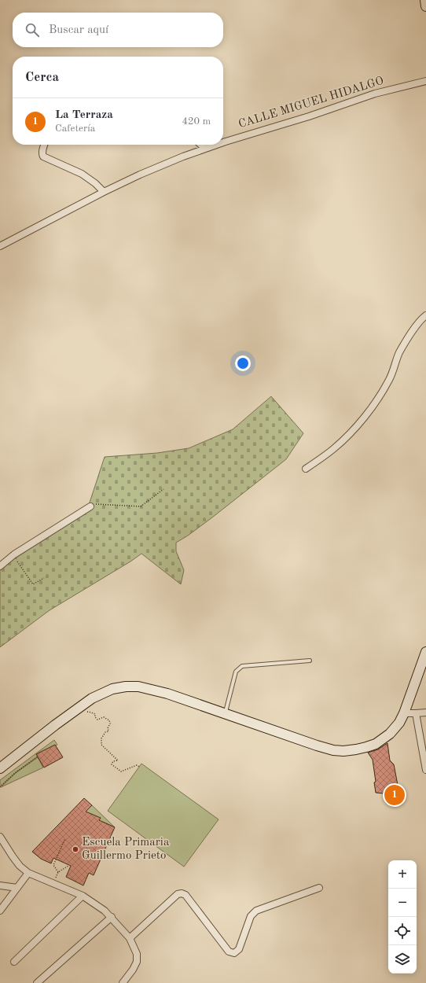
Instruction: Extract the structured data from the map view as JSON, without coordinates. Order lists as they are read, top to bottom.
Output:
{
  "streets": {
    "street": ["CALLE MIGUEL HIDALGO"]
  },
  "places": ["Escuela Primaria Guillermo Prieto"],
  "page": {
    "search": "Buscar aquí",
    "heading": "Cerca",
    "list": [
      {
        "mark": "1",
        "name": "La Terraza",
        "note": "Cafetería",
        "value": "420 m"
      }
    ],
    "pins": "1",
    "map_buttons": ["+", "−"]
  }
}
